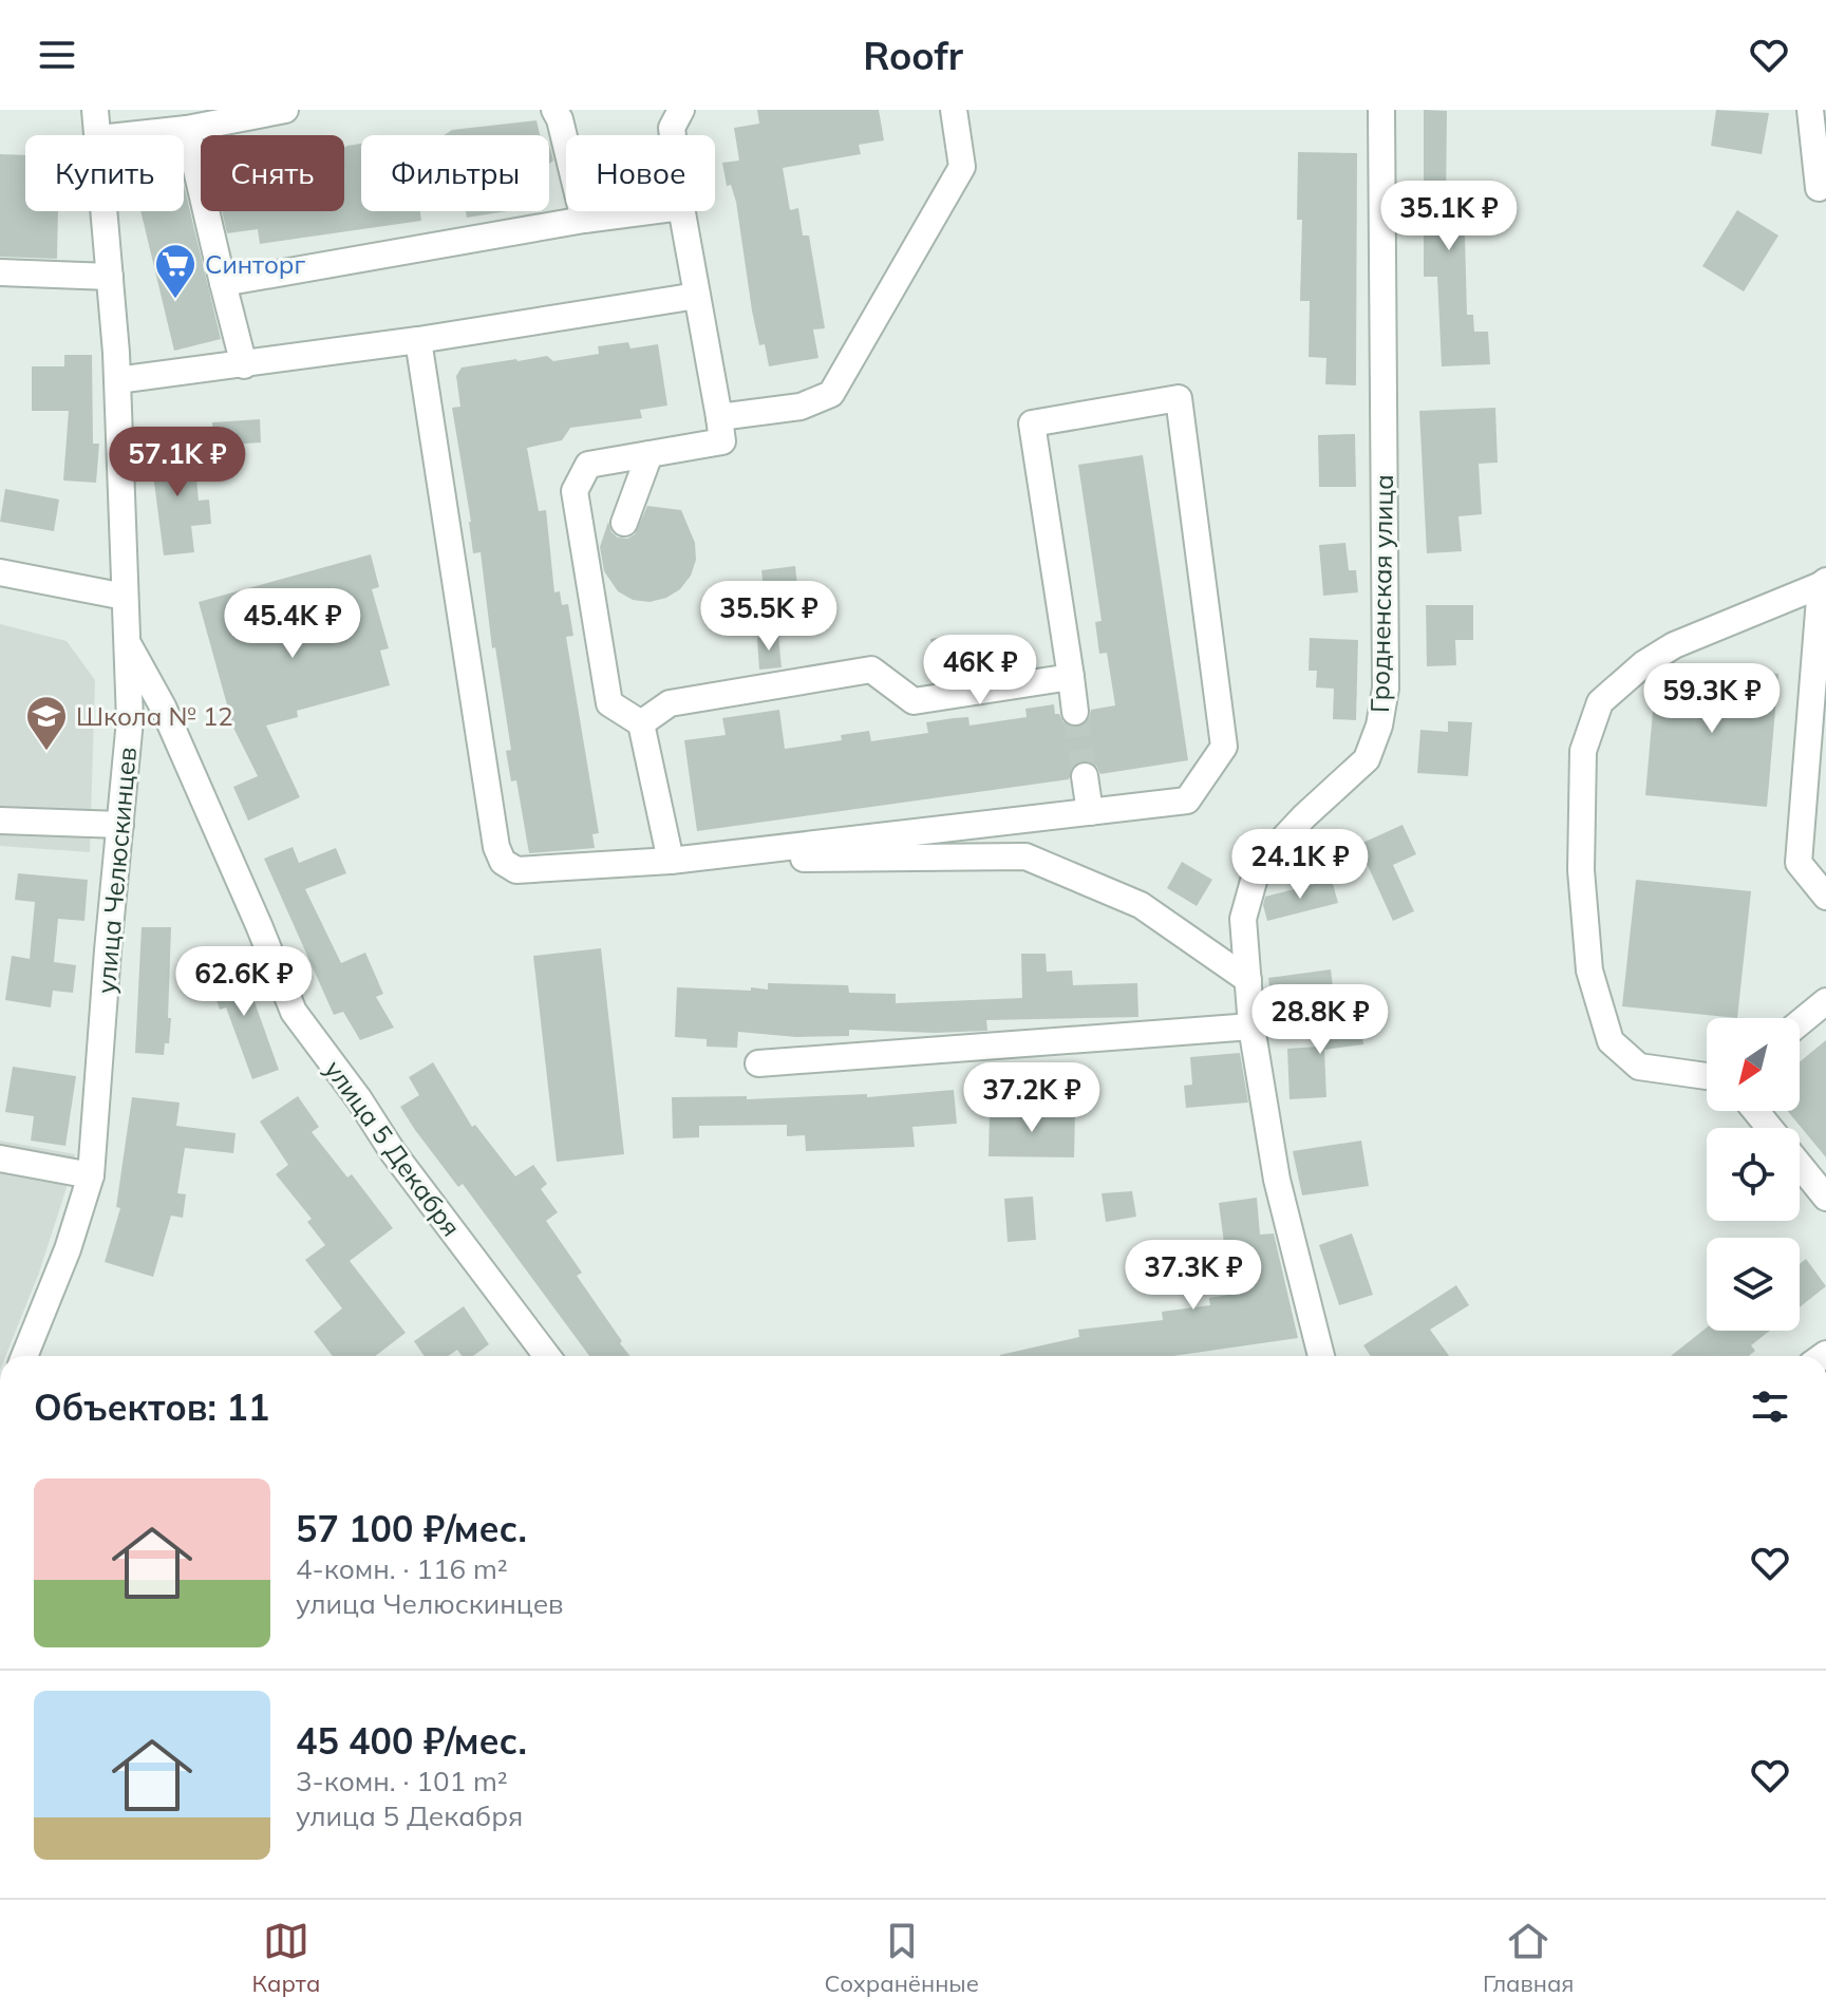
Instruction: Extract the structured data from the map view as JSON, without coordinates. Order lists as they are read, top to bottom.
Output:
{
  "streets": {
    "street": ["Гродненская улица", "улица Челюскинцев", "улица 5 Декабря"]
  },
  "crossings": [
    ["улица Челюскинцев", "улица 5 Декабря"]
  ],
  "places": {
    "supermarket": ["Синторг"],
    "school or university": ["Школа № 12"]
  },
  "north": "bottom left",
  "page": {
    "header": "Roofr",
    "chip": [
      "Купить",
      "Снять",
      "Фильтры",
      "Новое"
    ],
    "price": [
      "35.1K ₽",
      "57.1K ₽",
      "35.5K ₽",
      "45.4K ₽",
      "46K ₽",
      "59.3K ₽",
      "24.1K ₽",
      "62.6K ₽",
      "28.8K ₽",
      "37.2K ₽",
      "37.3K ₽"
    ],
    "heading": "Объектов: 11",
    "list": [
      {
        "name": "57 100 ₽/мес.",
        "note": "4-комн. · 116 m² · улица Челюскинцев"
      },
      {
        "name": "45 400 ₽/мес.",
        "note": "3-комн. · 101 m² · улица 5 Декабря"
      }
    ],
    "tabs": ["Карта", "Сохранённые", "Главная"]
  }
}
